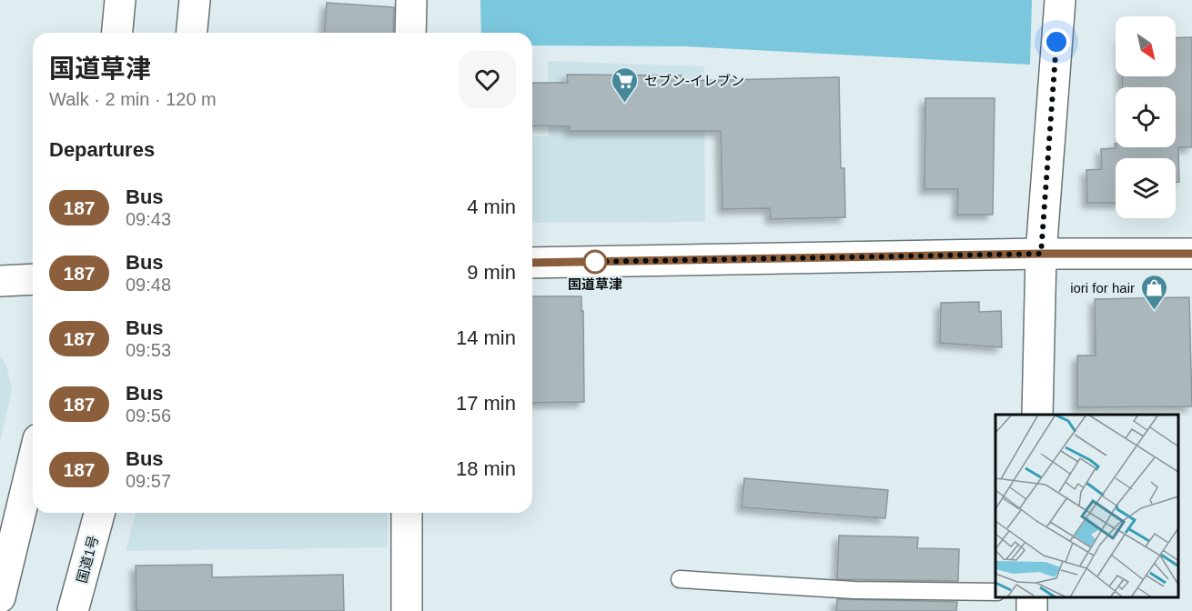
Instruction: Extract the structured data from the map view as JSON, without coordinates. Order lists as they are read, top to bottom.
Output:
{
  "streets": {
    "main road": ["国道1号"]
  },
  "places": {
    "supermarket": ["セブン-イレブン"],
    "other": ["国道草津"],
    "shop": ["iori for hair"]
  },
  "lines": ["bus line 187"],
  "north": "bottom right",
  "page": {
    "heading": [
      ["国道草津", "Walk · 2 min · 120 m"],
      "Departures"
    ],
    "list": [
      {
        "mark": "187",
        "name": "Bus",
        "note": "09:43",
        "value": "4 min"
      },
      {
        "mark": "187",
        "name": "Bus",
        "note": "09:48",
        "value": "9 min"
      },
      {
        "mark": "187",
        "name": "Bus",
        "note": "09:53",
        "value": "14 min"
      },
      {
        "mark": "187",
        "name": "Bus",
        "note": "09:56",
        "value": "17 min"
      },
      {
        "mark": "187",
        "name": "Bus",
        "note": "09:57",
        "value": "18 min"
      }
    ]
  }
}
